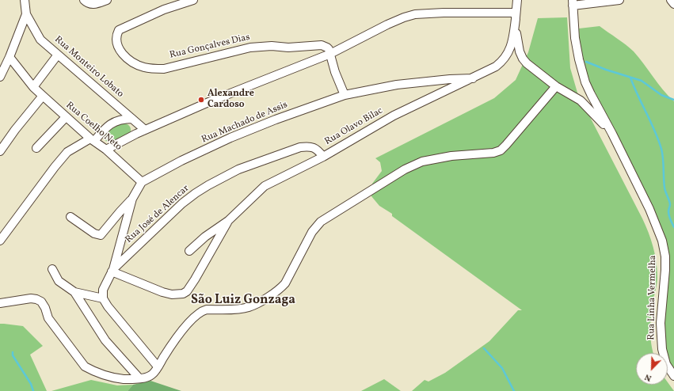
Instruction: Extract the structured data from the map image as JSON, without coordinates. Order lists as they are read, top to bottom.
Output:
{
  "streets": {
    "street": [
      "Rua Gonçalves Dias",
      "Rua Monteiro Lobato",
      "Rua Machado de Assis",
      "Rua Coelho Neto",
      "Rua Olavo Bilac",
      "Rua José de Alencar",
      "Rua Linha Vermelha"
    ]
  },
  "crossings": [
    ["Rua Machado de Assis", "Rua Coelho Neto"],
    ["Rua Machado de Assis", "Rua Olavo Bilac"],
    ["Rua Olavo Bilac", "Rua José de Alencar"],
    ["Rua Olavo Bilac", "Rua Linha Vermelha"]
  ],
  "districts": ["São Luiz Gonzaga"],
  "places": ["Alexandre Cardoso"],
  "north": "bottom left"
}
